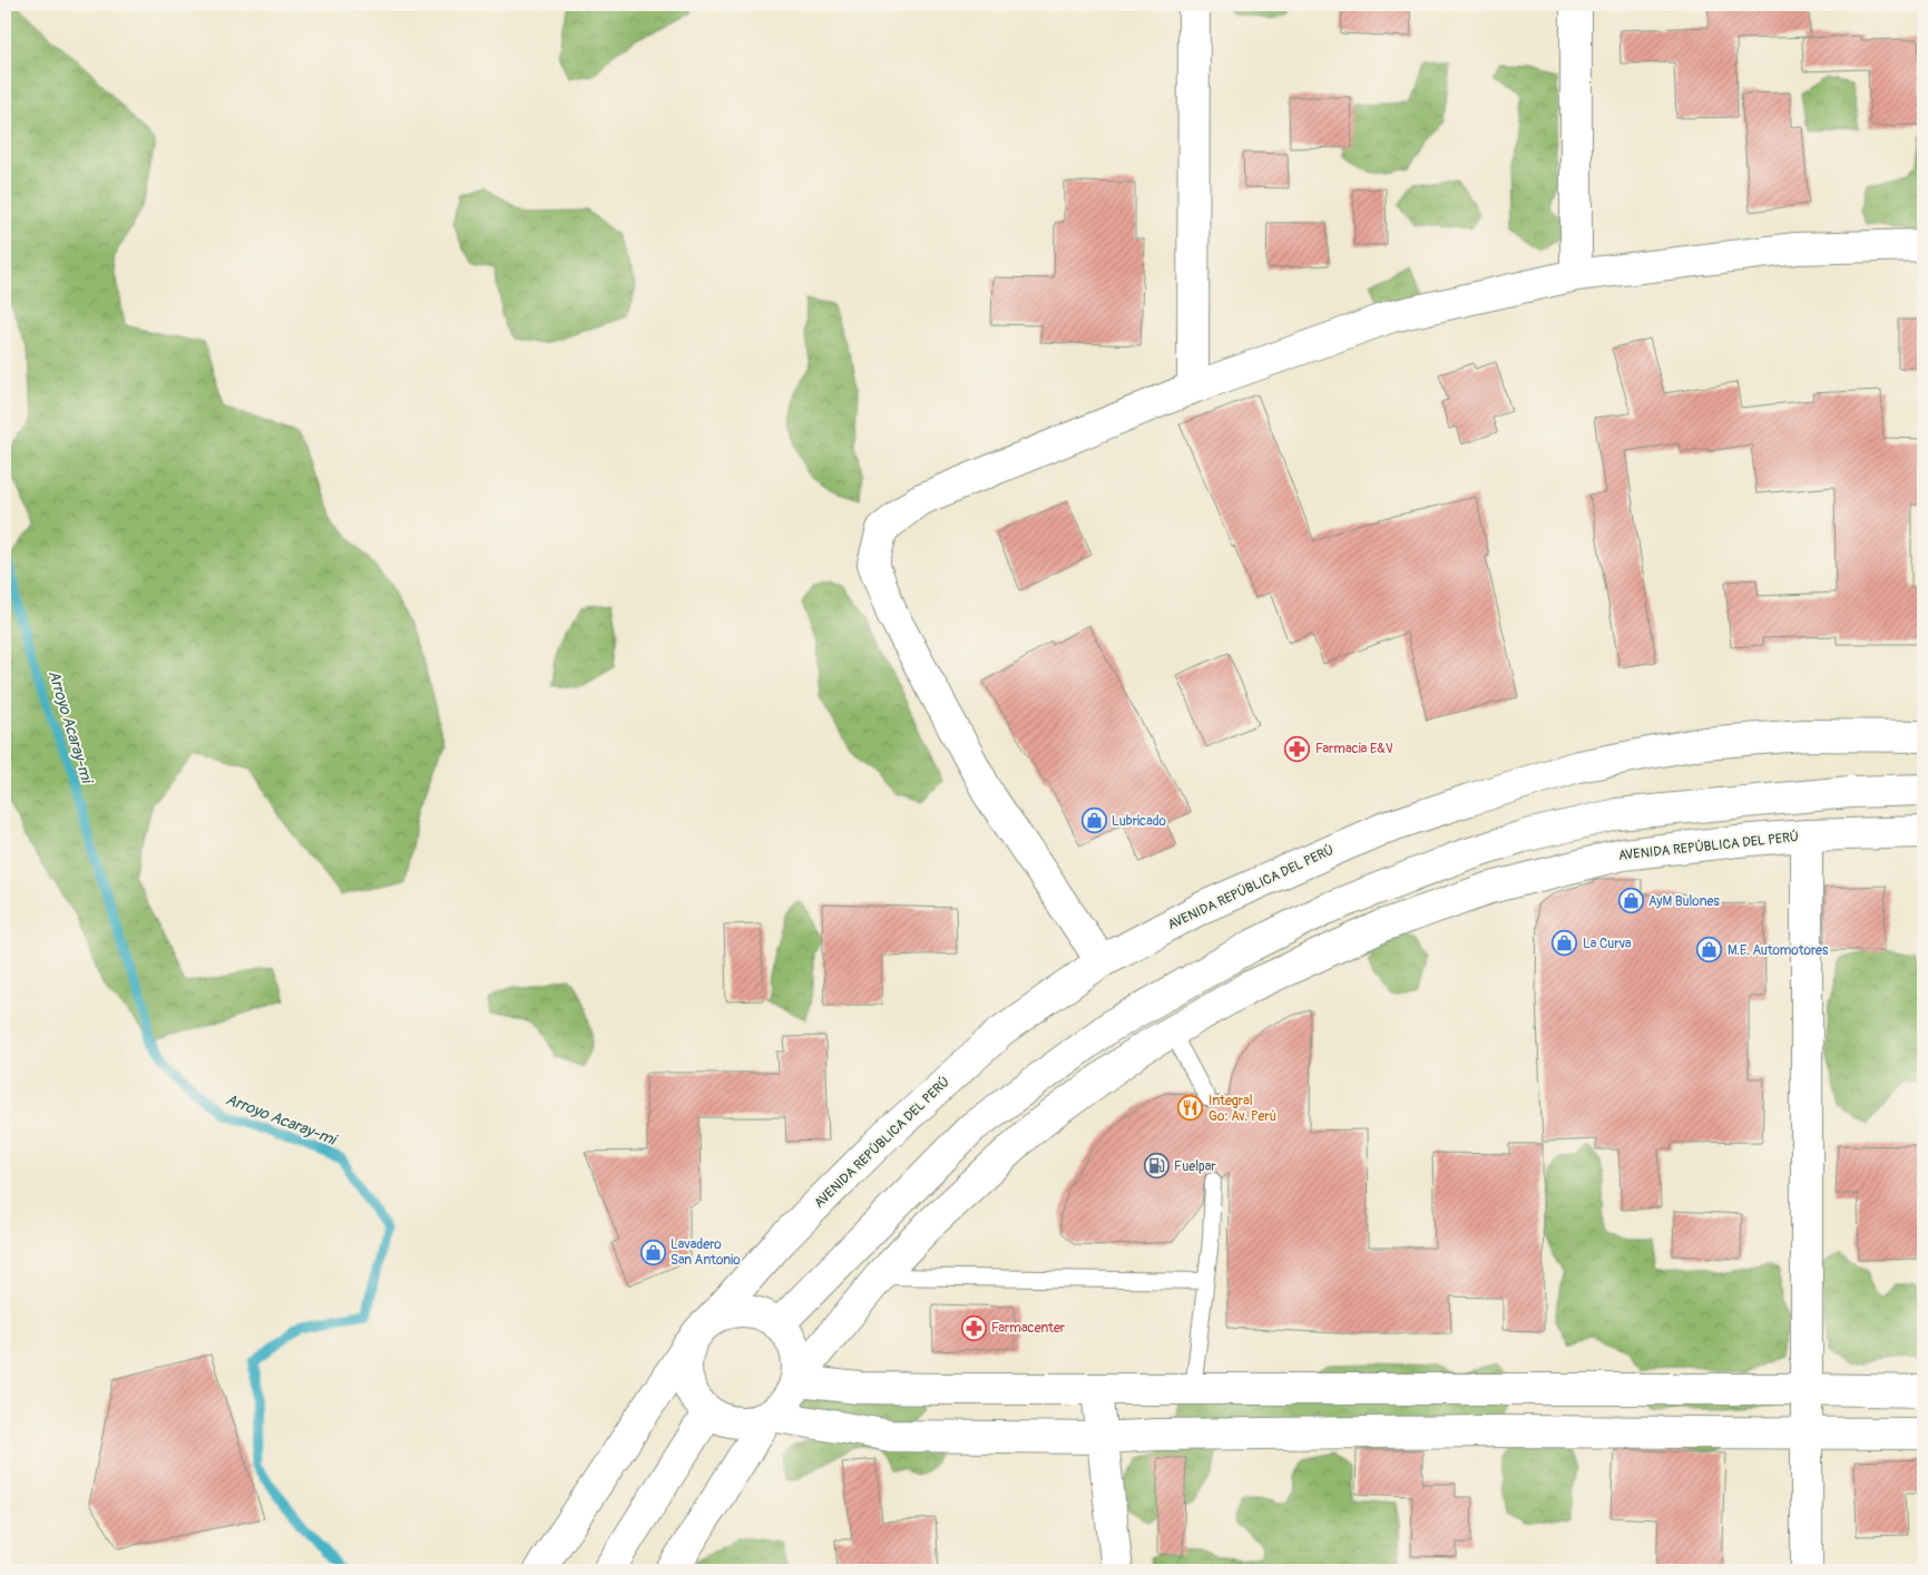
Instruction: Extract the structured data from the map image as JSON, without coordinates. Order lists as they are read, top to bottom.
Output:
{
  "streets": {
    "main road": ["AVENIDA REPÚBLICA DEL PERÚ"]
  },
  "water": ["Arroyo Acaray-mi"],
  "places": {
    "pharmacy": ["Farmacia E&V", "Farmacenter"],
    "shop": [
      "Lubricado",
      "AyM Bulones",
      "La Curva",
      "M.E. Automotores",
      "Lavadero San Antonio"
    ],
    "restaurant": ["Integral Go: Av. Perú"],
    "fuel station": ["Fuelpar"]
  }
}
